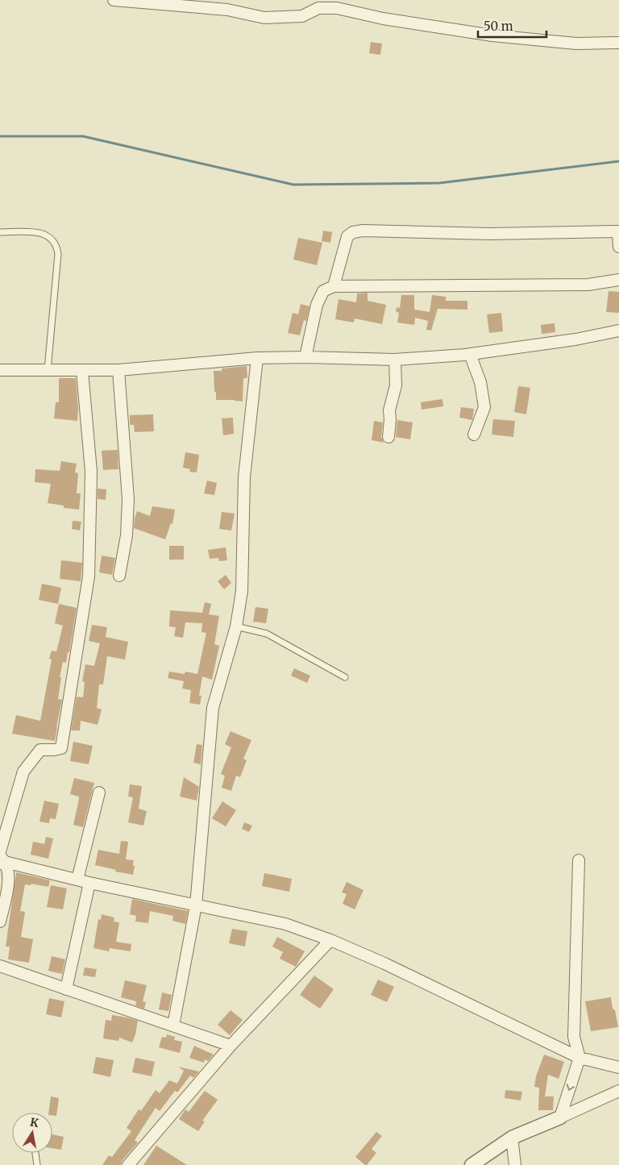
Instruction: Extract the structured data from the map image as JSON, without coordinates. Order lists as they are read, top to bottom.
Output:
{
  "scale_bar": "50 m",
  "north": "top"
}
